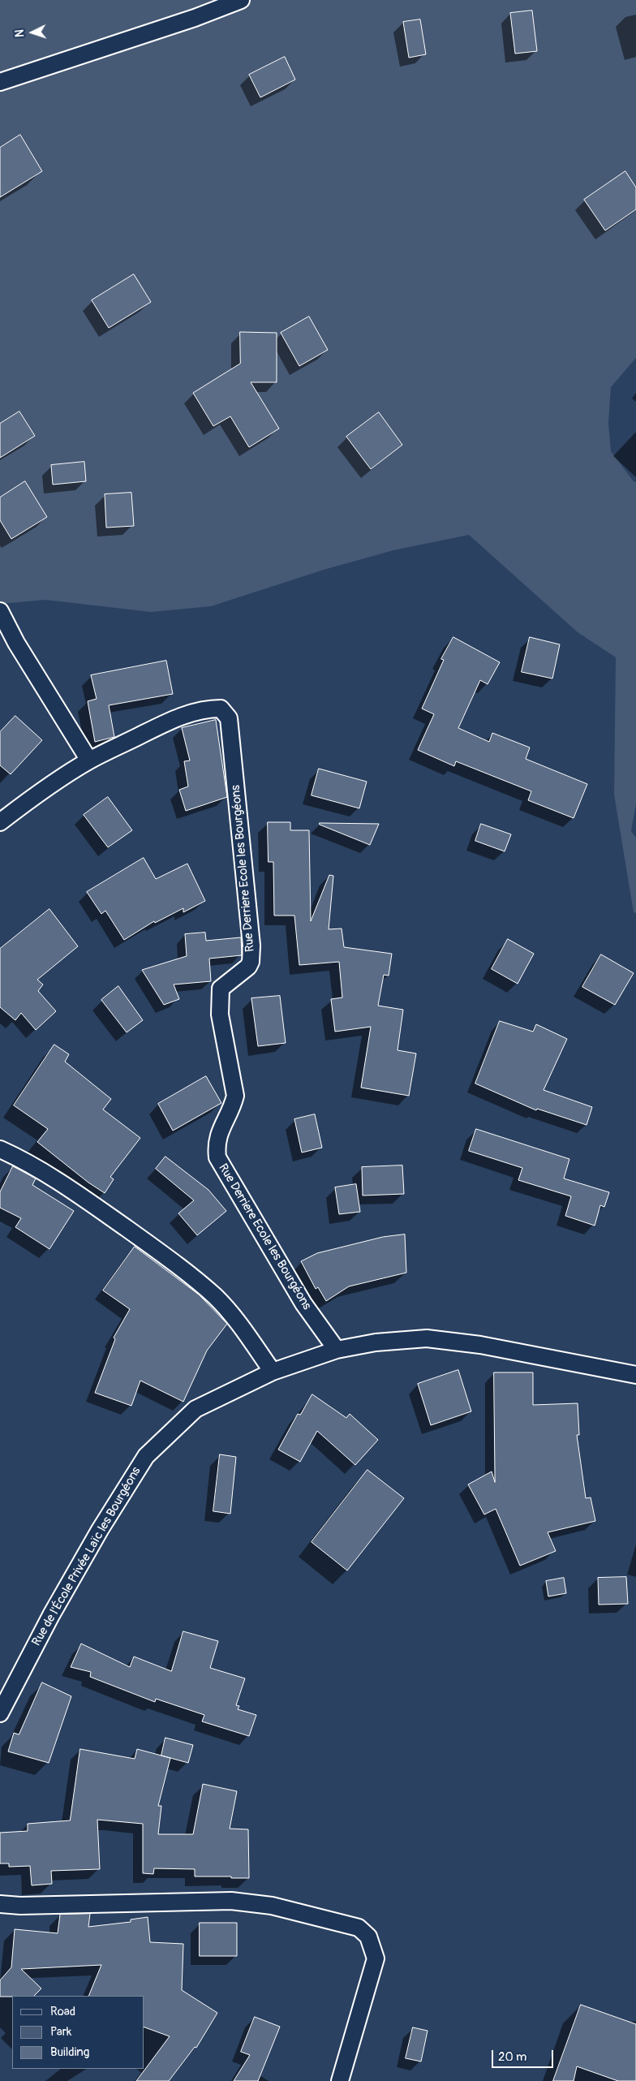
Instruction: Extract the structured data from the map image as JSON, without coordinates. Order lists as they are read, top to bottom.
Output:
{
  "streets": {
    "street": ["Rue Derriere Ecole les Bourgéons", "Rue de l'École Privée Laïc les Bourgéons"]
  },
  "crossings": [
    ["Rue Derriere Ecole les Bourgéons", "Rue de l'École Privée Laïc les Bourgéons"]
  ],
  "legend": ["Road", "Park", "Building"],
  "scale_bar": "20 m",
  "north": "left"
}
